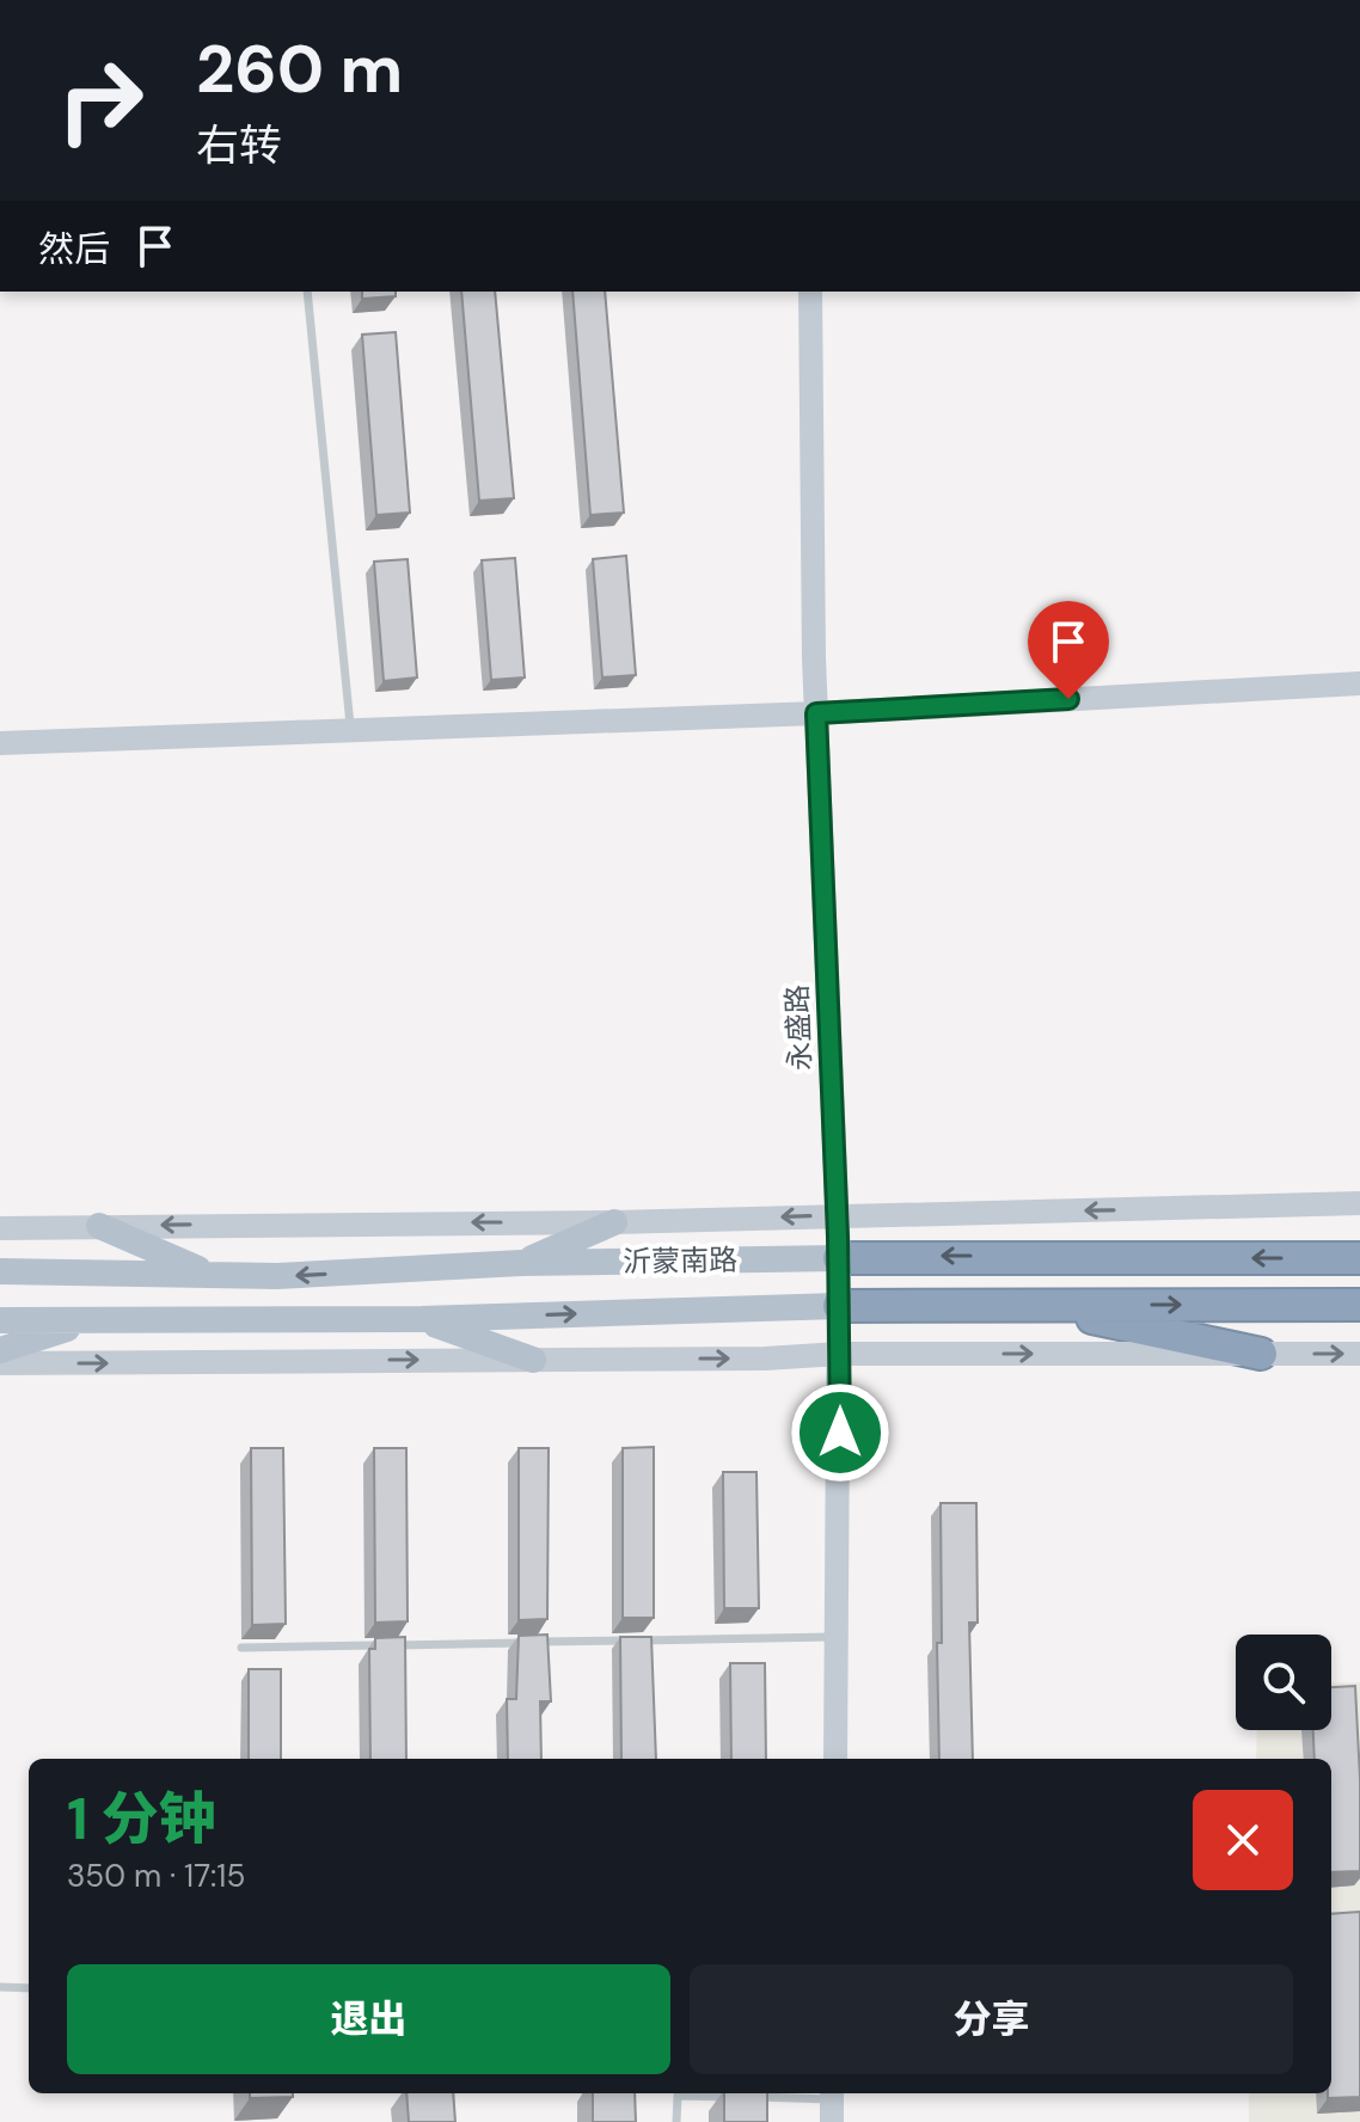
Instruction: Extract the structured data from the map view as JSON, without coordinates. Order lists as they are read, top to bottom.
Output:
{
  "streets": {
    "highway": ["沂蒙南路"],
    "street": ["永盛路"]
  },
  "crossings": [
    ["永盛路", "沂蒙南路"]
  ],
  "page": {
    "turn": ["260 m", "右转"],
    "then": "然后",
    "heading": ["1 分钟", "350 m · 17:15"],
    "buttons": ["退出", "分享"]
  }
}
